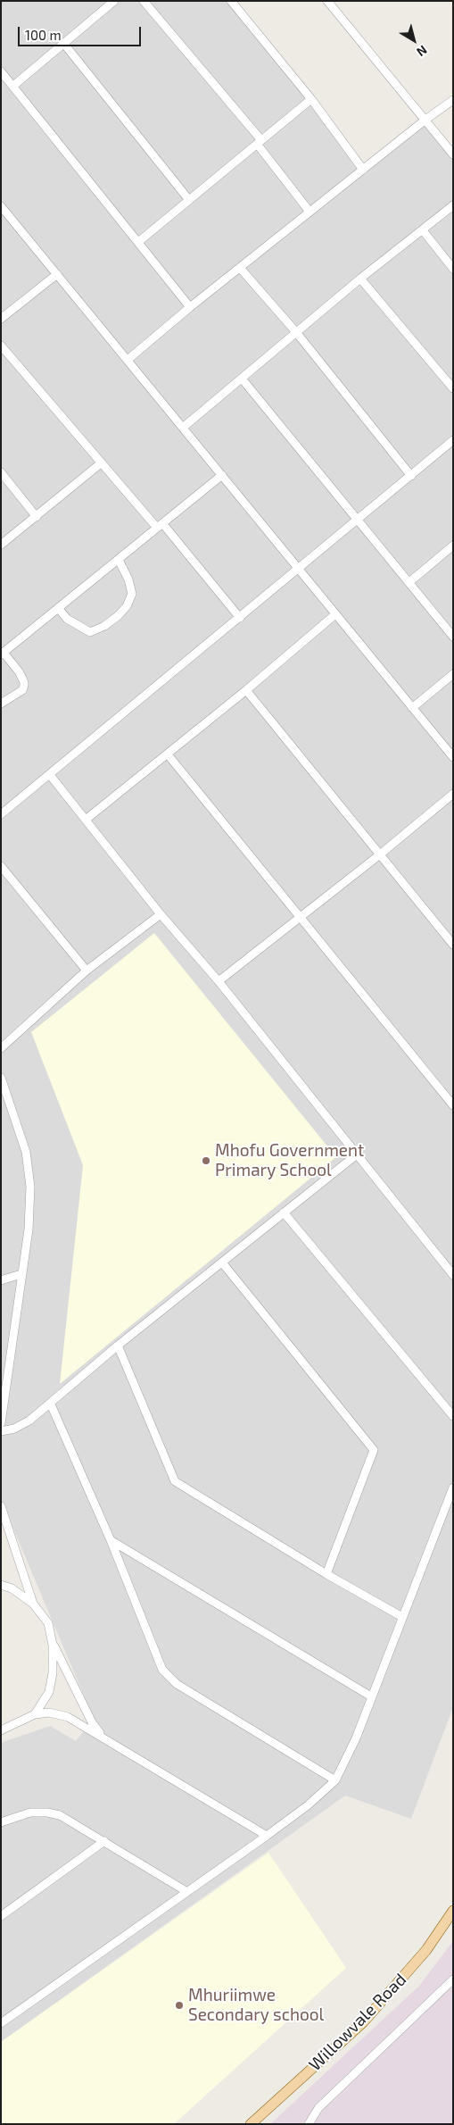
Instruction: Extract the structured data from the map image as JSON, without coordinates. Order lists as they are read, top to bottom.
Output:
{
  "streets": {
    "main road": ["Willowvale Road"]
  },
  "places": ["Mhofu Government Primary School", "Mhuriimwe Secondary school"],
  "scale_bar": "100 m",
  "north": "bottom right"
}
